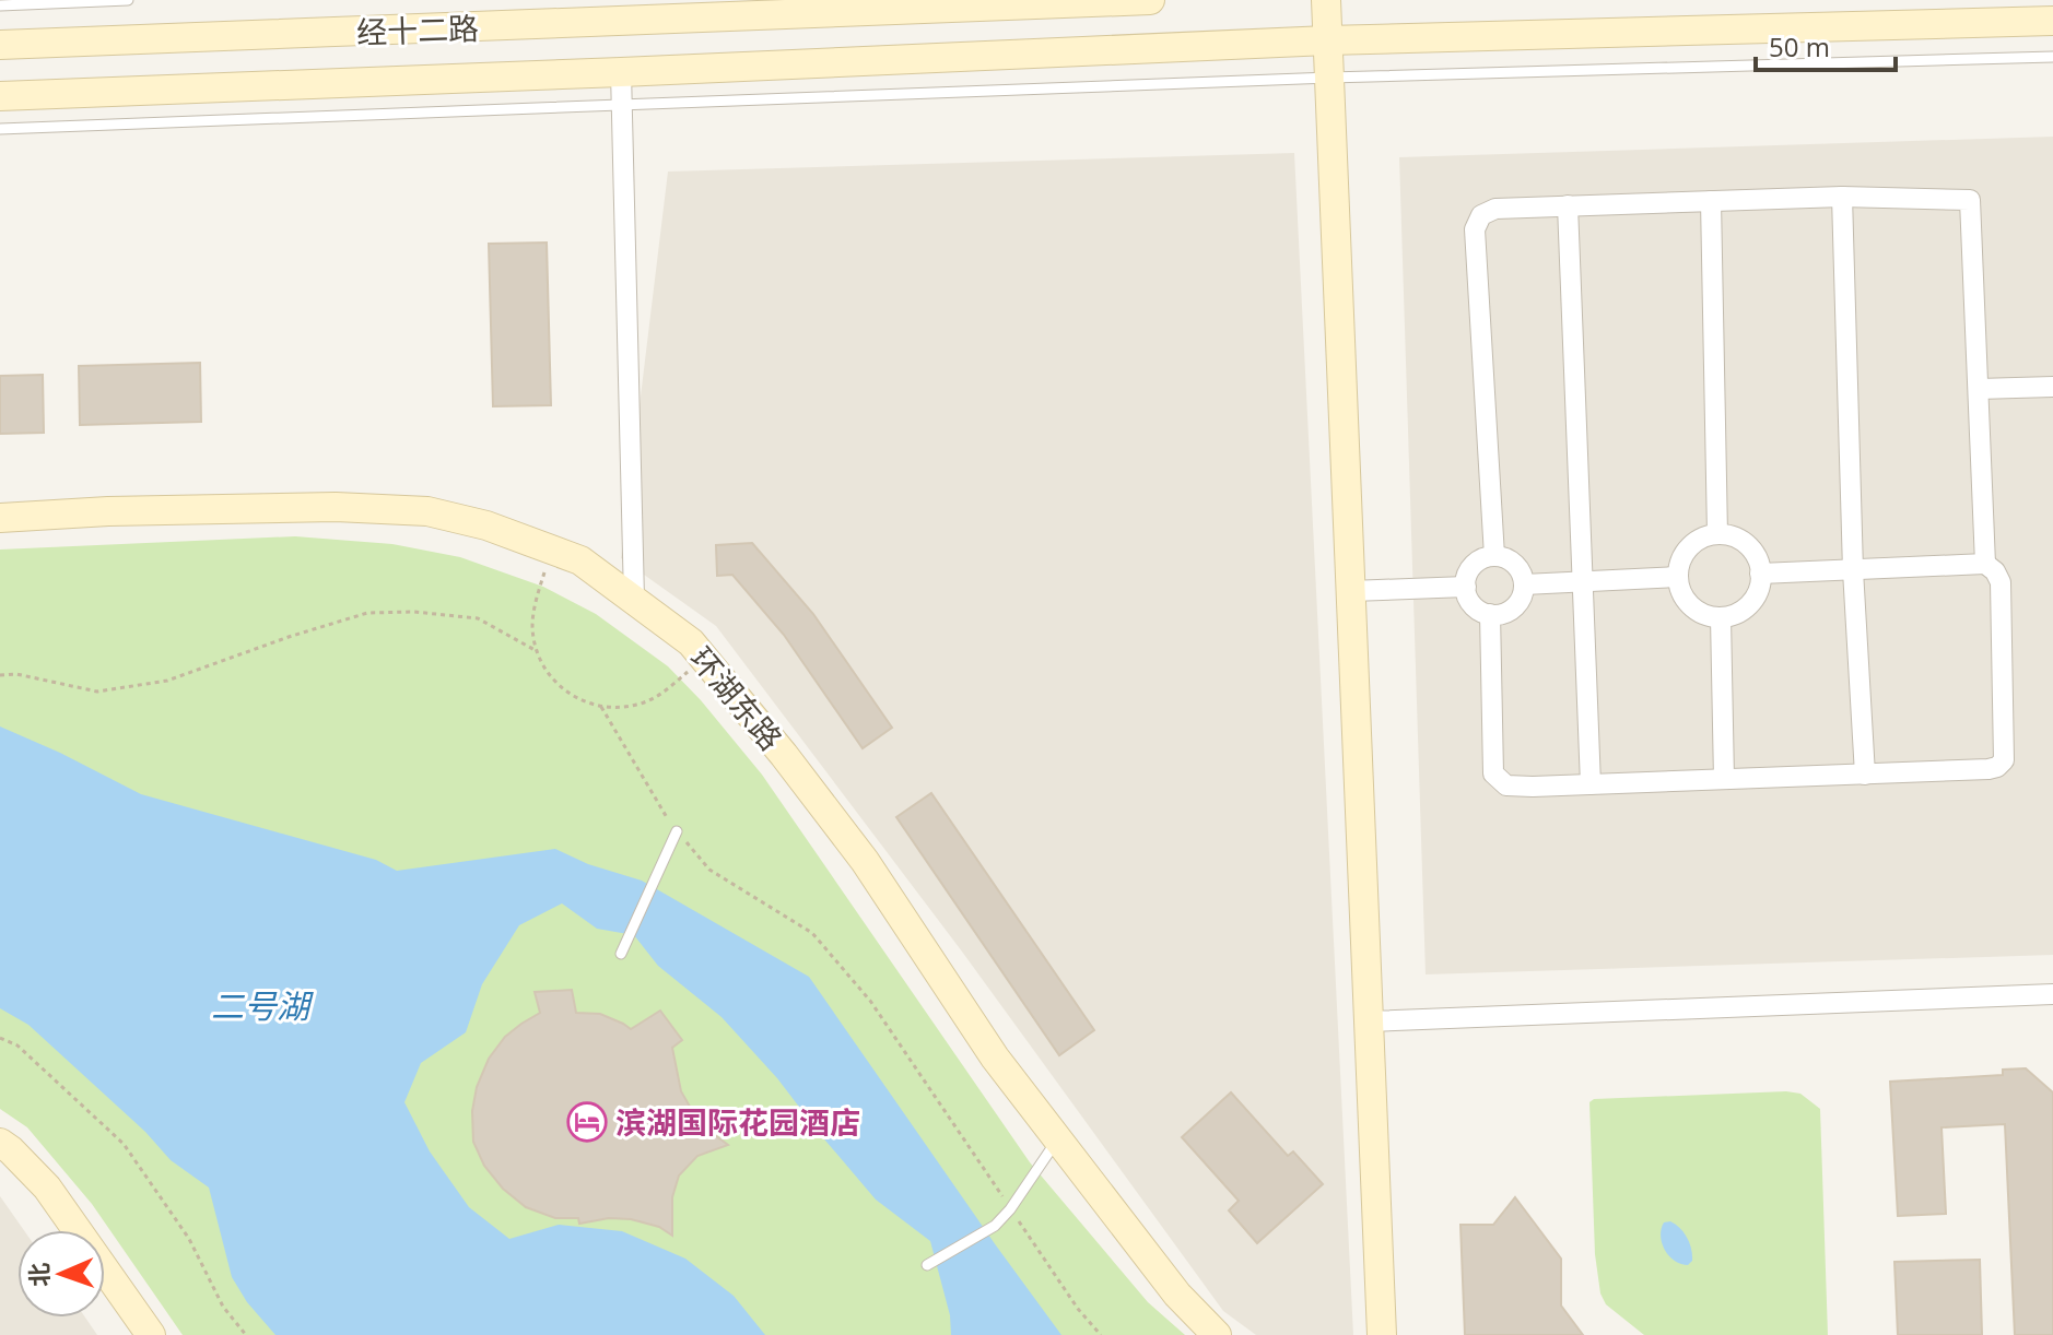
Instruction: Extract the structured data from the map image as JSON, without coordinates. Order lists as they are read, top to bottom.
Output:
{
  "streets": {
    "main road": ["经十二路", "环湖东路"]
  },
  "water": ["二号湖"],
  "places": {
    "hotel": ["滨湖国际花园酒店"]
  },
  "scale_bar": "50 m",
  "north": "left"
}
